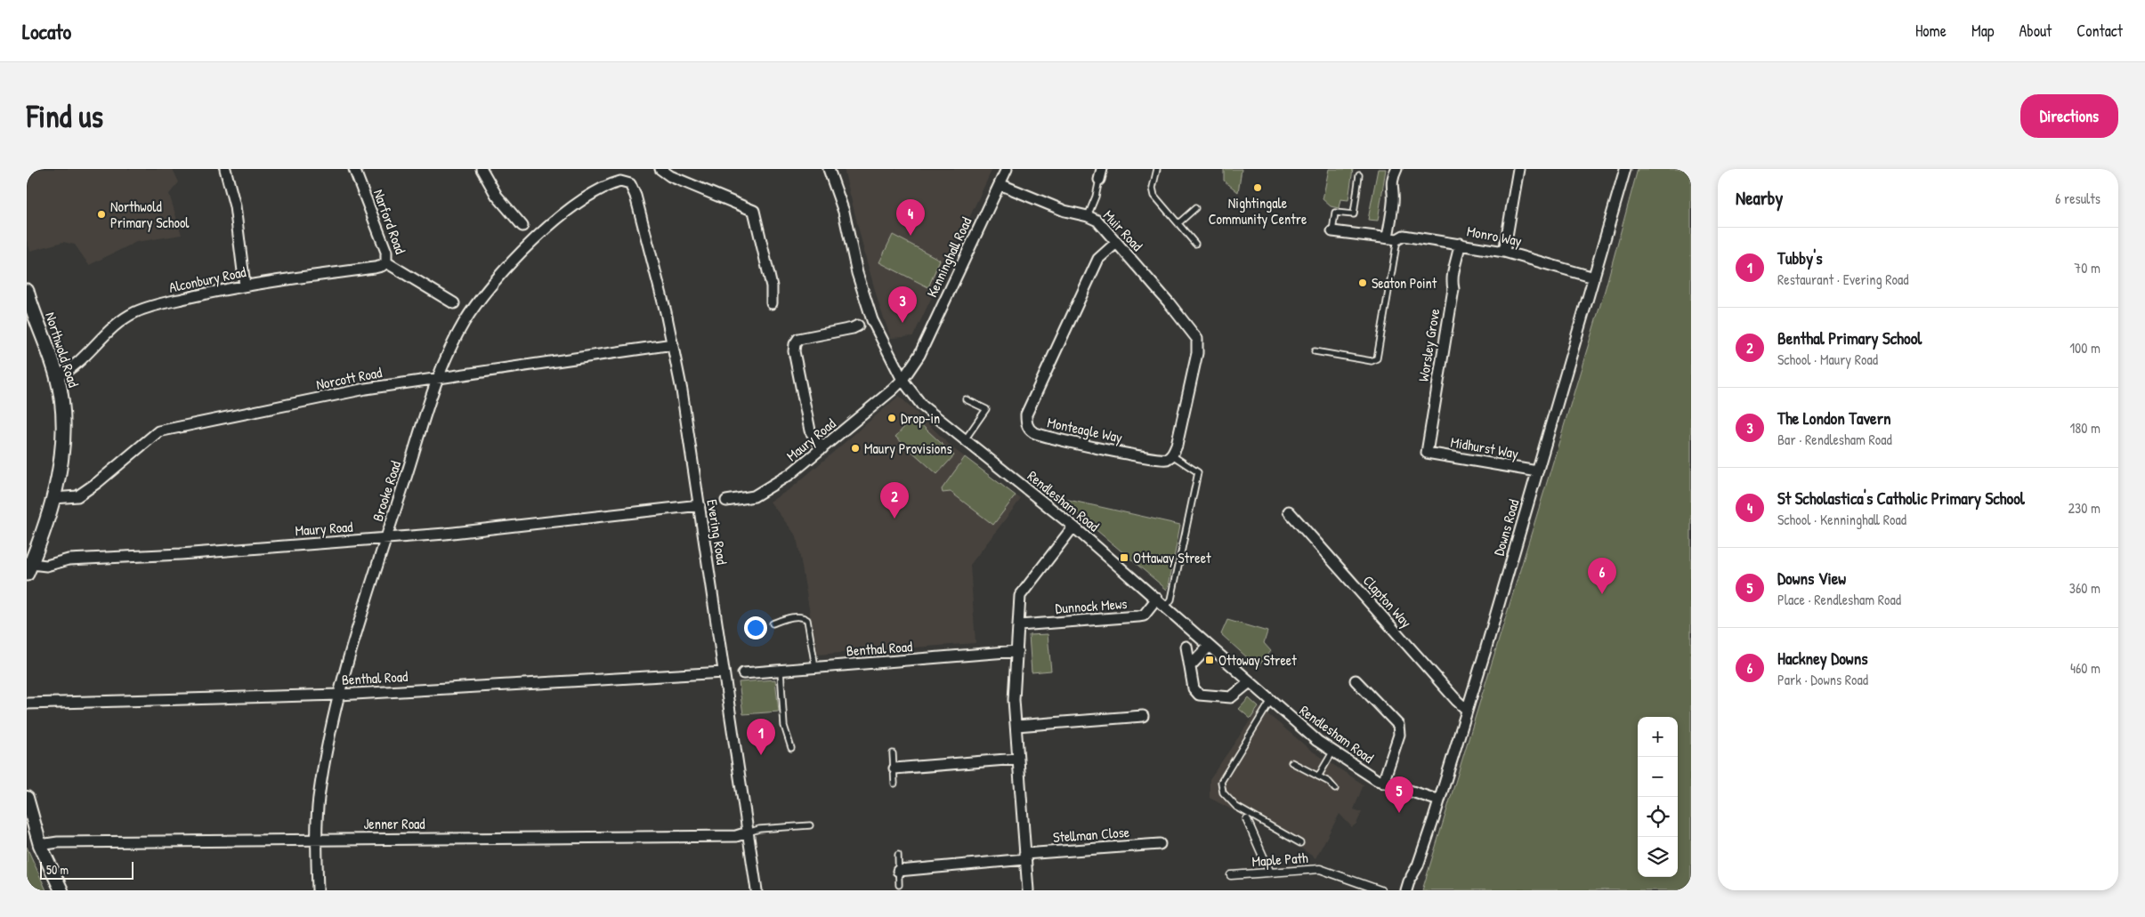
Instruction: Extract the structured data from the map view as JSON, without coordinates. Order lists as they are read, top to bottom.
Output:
{
  "streets": {
    "main road": ["Northwold Road"],
    "street": [
      "Narford Road",
      "Muir Road",
      "Monro Way",
      "Kenninghall Road",
      "Alconbury Road",
      "Worsley Grove",
      "Norcott Road",
      "Monteagle Way",
      "Maury Road",
      "Midhurst Way",
      "Brooke Road",
      "Rendlesham Road",
      "Downs Road",
      "Evering Road",
      "Clapton Way",
      "Dunnock Mews",
      "Benthal Road",
      "Jenner Road",
      "Stellman Close",
      "Maple Path"
    ]
  },
  "crossings": [
    ["Narford Road", "Alconbury Road"],
    ["Muir Road", "Kenninghall Road"],
    ["Muir Road", "Monteagle Way"],
    ["Monro Way", "Worsley Grove"],
    ["Monro Way", "Downs Road"],
    ["Kenninghall Road", "Maury Road"],
    ["Kenninghall Road", "Rendlesham Road"],
    ["Alconbury Road", "Northwold Road"],
    ["Worsley Grove", "Midhurst Way"],
    ["Northwold Road", "Norcott Road"],
    ["Northwold Road", "Maury Road"],
    ["Norcott Road", "Brooke Road"],
    ["Norcott Road", "Evering Road"],
    ["Maury Road", "Brooke Road"],
    ["Maury Road", "Rendlesham Road"],
    ["Maury Road", "Evering Road"],
    ["Midhurst Way", "Downs Road"],
    ["Brooke Road", "Evering Road"],
    ["Brooke Road", "Benthal Road"],
    ["Brooke Road", "Jenner Road"],
    ["Rendlesham Road", "Downs Road"],
    ["Rendlesham Road", "Dunnock Mews"],
    ["Downs Road", "Clapton Way"],
    ["Evering Road", "Benthal Road"],
    ["Evering Road", "Jenner Road"]
  ],
  "places": {
    "other": [
      "Nightingale Community Centre",
      "Northwold Primary School",
      "Seaton Point",
      "Drop-in",
      "Maury Provisions"
    ],
    "transit": ["Ottaway Street", "Ottoway Street"]
  },
  "scale_bar": "50 m",
  "page": {
    "header": "Locato",
    "nav": [
      "Home",
      "Map",
      "About",
      "Contact"
    ],
    "buttons": "Directions",
    "title": "Find us",
    "heading": ["Nearby", "6 results"],
    "pins": [
      "4",
      "3",
      "2",
      "6",
      "1",
      "5"
    ],
    "list": [
      {
        "mark": "1",
        "name": "Tubby's",
        "note": "Restaurant · Evering Road",
        "value": "70 m"
      },
      {
        "mark": "2",
        "name": "Benthal Primary School",
        "note": "School · Maury Road",
        "value": "100 m"
      },
      {
        "mark": "3",
        "name": "The London Tavern",
        "note": "Bar · Rendlesham Road",
        "value": "180 m"
      },
      {
        "mark": "4",
        "name": "St Scholastica's Catholic Primary School",
        "note": "School · Kenninghall Road",
        "value": "230 m"
      },
      {
        "mark": "5",
        "name": "Downs View",
        "note": "Place · Rendlesham Road",
        "value": "360 m"
      },
      {
        "mark": "6",
        "name": "Hackney Downs",
        "note": "Park · Downs Road",
        "value": "460 m"
      }
    ],
    "map_buttons": ["+", "−"],
    "scale": "50 m"
  }
}
